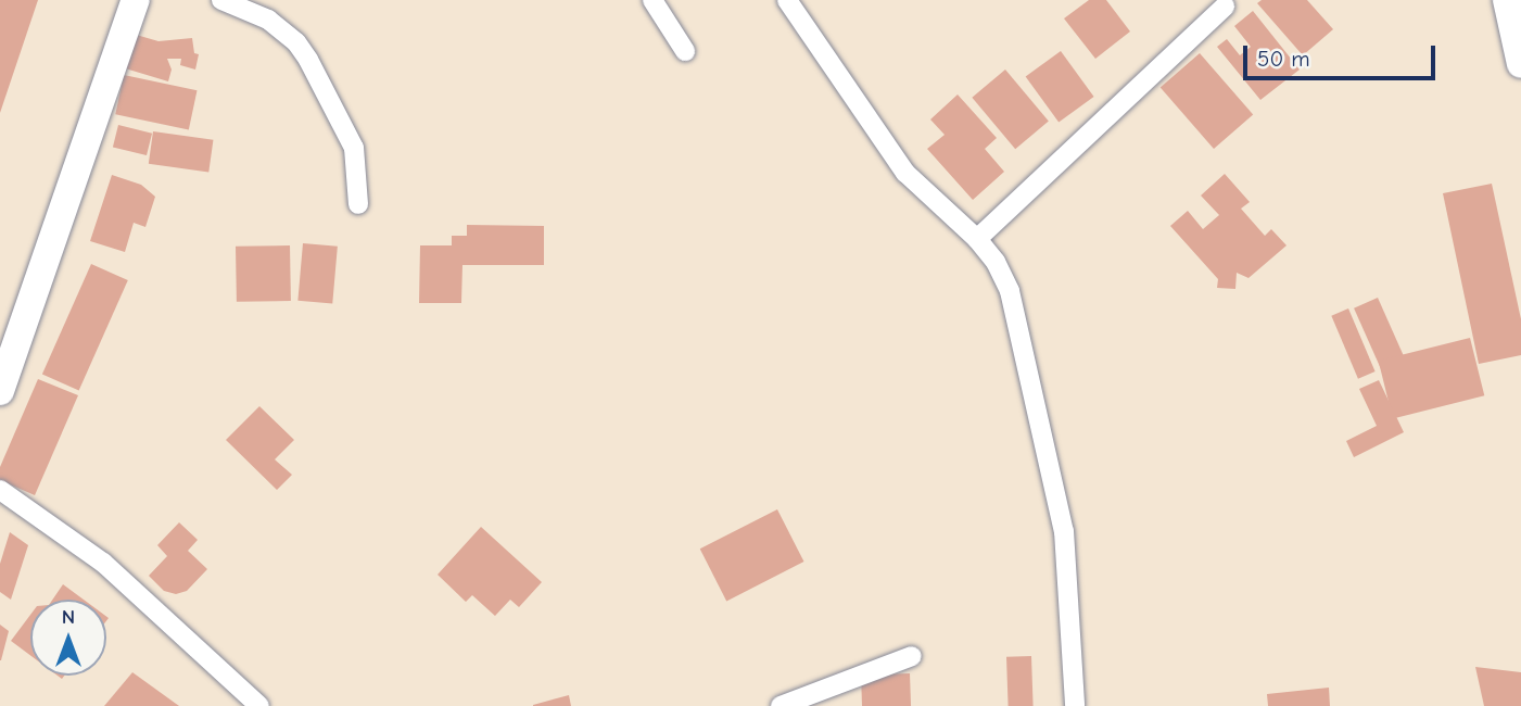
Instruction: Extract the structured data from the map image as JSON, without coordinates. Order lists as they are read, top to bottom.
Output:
{
  "scale_bar": "50 m",
  "north": "top"
}
